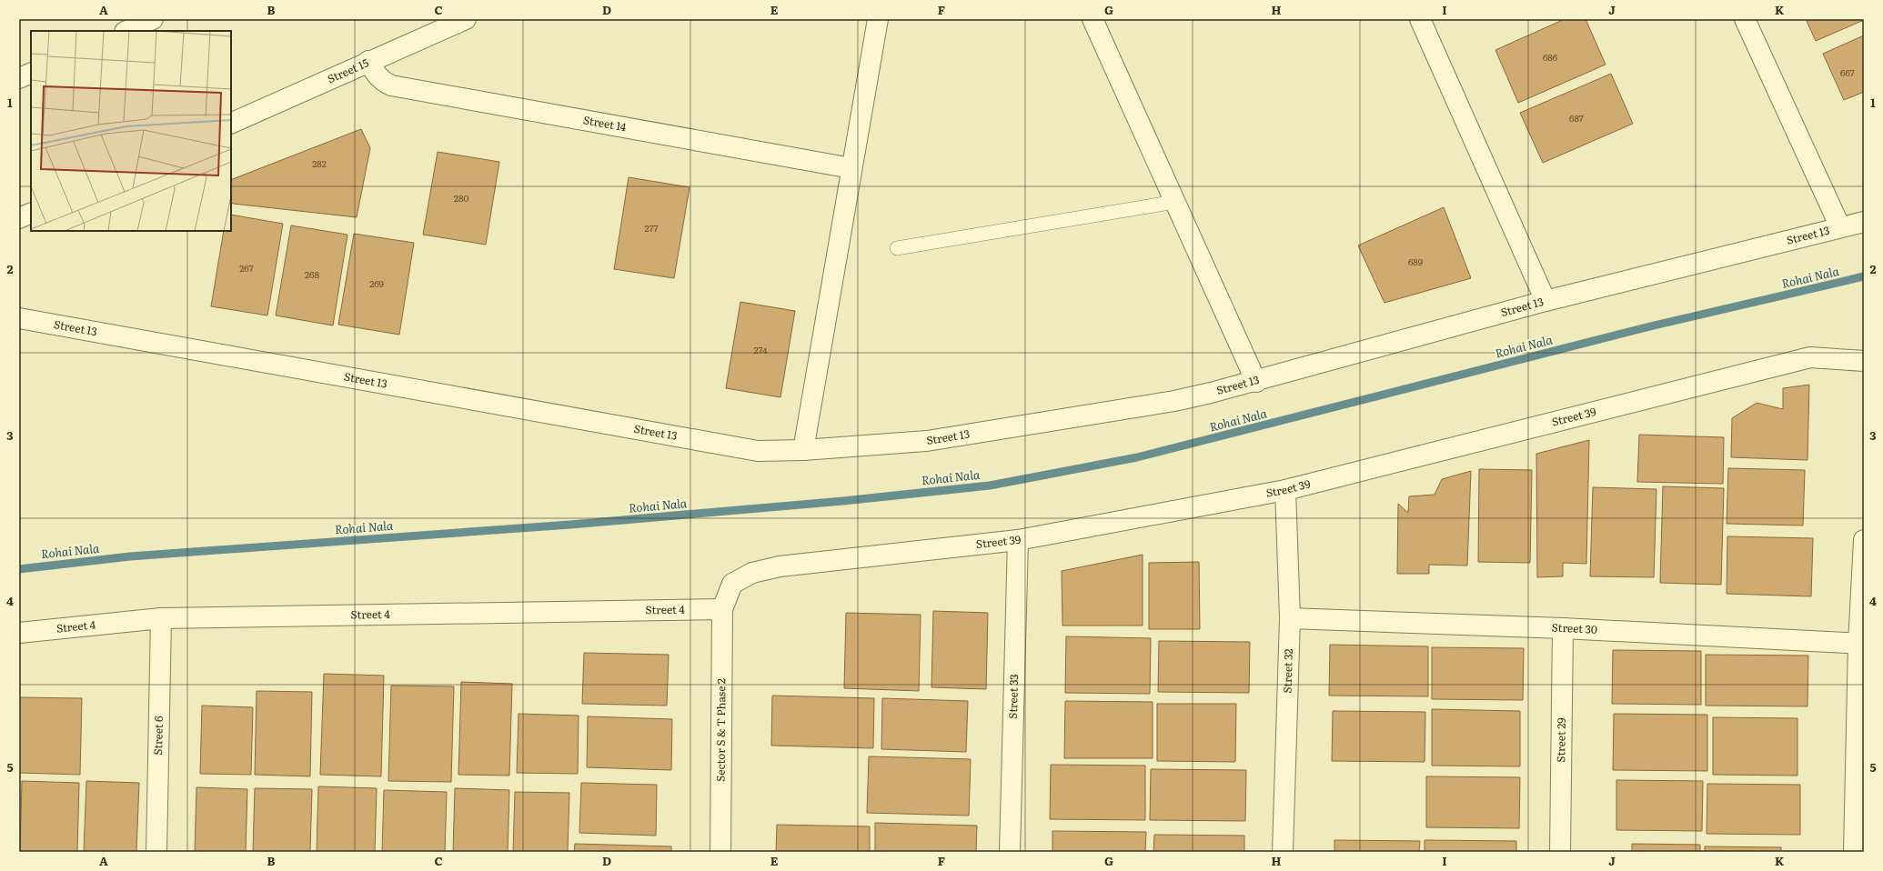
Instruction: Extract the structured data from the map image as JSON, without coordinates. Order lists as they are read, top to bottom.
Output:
{
  "streets": {
    "street": [
      "Street 15",
      "Street 14",
      "Street 13",
      "Street 39",
      "Street 4",
      "Street 30",
      "Street 32",
      "Street 33",
      "Sector S & T Phase 2",
      "Street 6",
      "Street 29"
    ]
  },
  "crossings": [
    ["Street 15", "Street 14"],
    ["Street 39", "Street 4"],
    ["Street 39", "Street 32"],
    ["Street 39", "Street 33"],
    ["Street 39", "Sector S & T Phase 2"],
    ["Street 4", "Sector S & T Phase 2"],
    ["Street 4", "Street 6"],
    ["Street 30", "Street 32"],
    ["Street 30", "Street 29"]
  ],
  "water": ["Rohai Nala"],
  "house_numbers": [
    "686",
    "667",
    "687",
    "282",
    "280",
    "277",
    "689",
    "267",
    "268",
    "269",
    "274"
  ],
  "grid": {
    "columns": [
      "A",
      "B",
      "C",
      "D",
      "E",
      "F",
      "G",
      "H",
      "I",
      "J",
      "K"
    ],
    "rows": [
      "1",
      "2",
      "3",
      "4",
      "5"
    ]
  }
}
